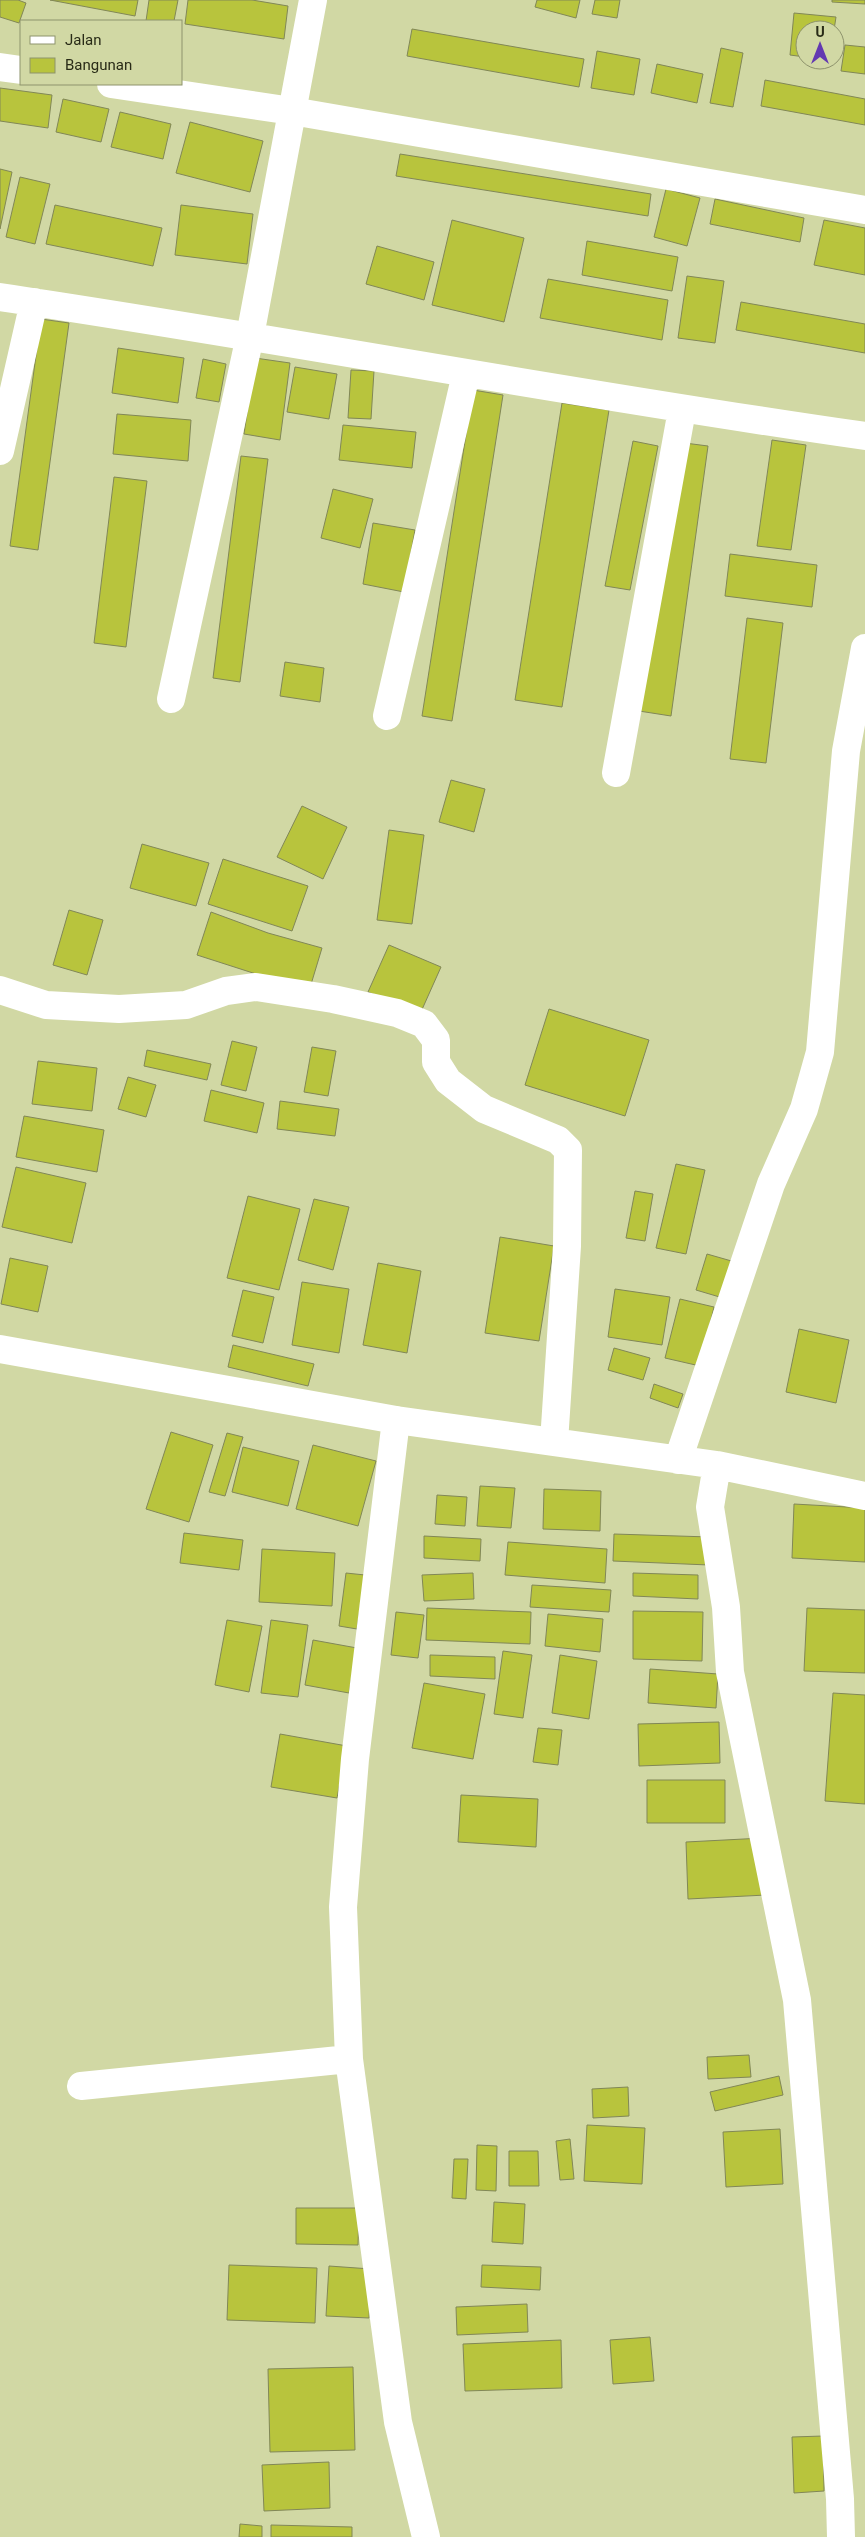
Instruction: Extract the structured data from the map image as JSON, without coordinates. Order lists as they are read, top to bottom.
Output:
{
  "legend": ["Jalan", "Bangunan"],
  "north": "top"
}
